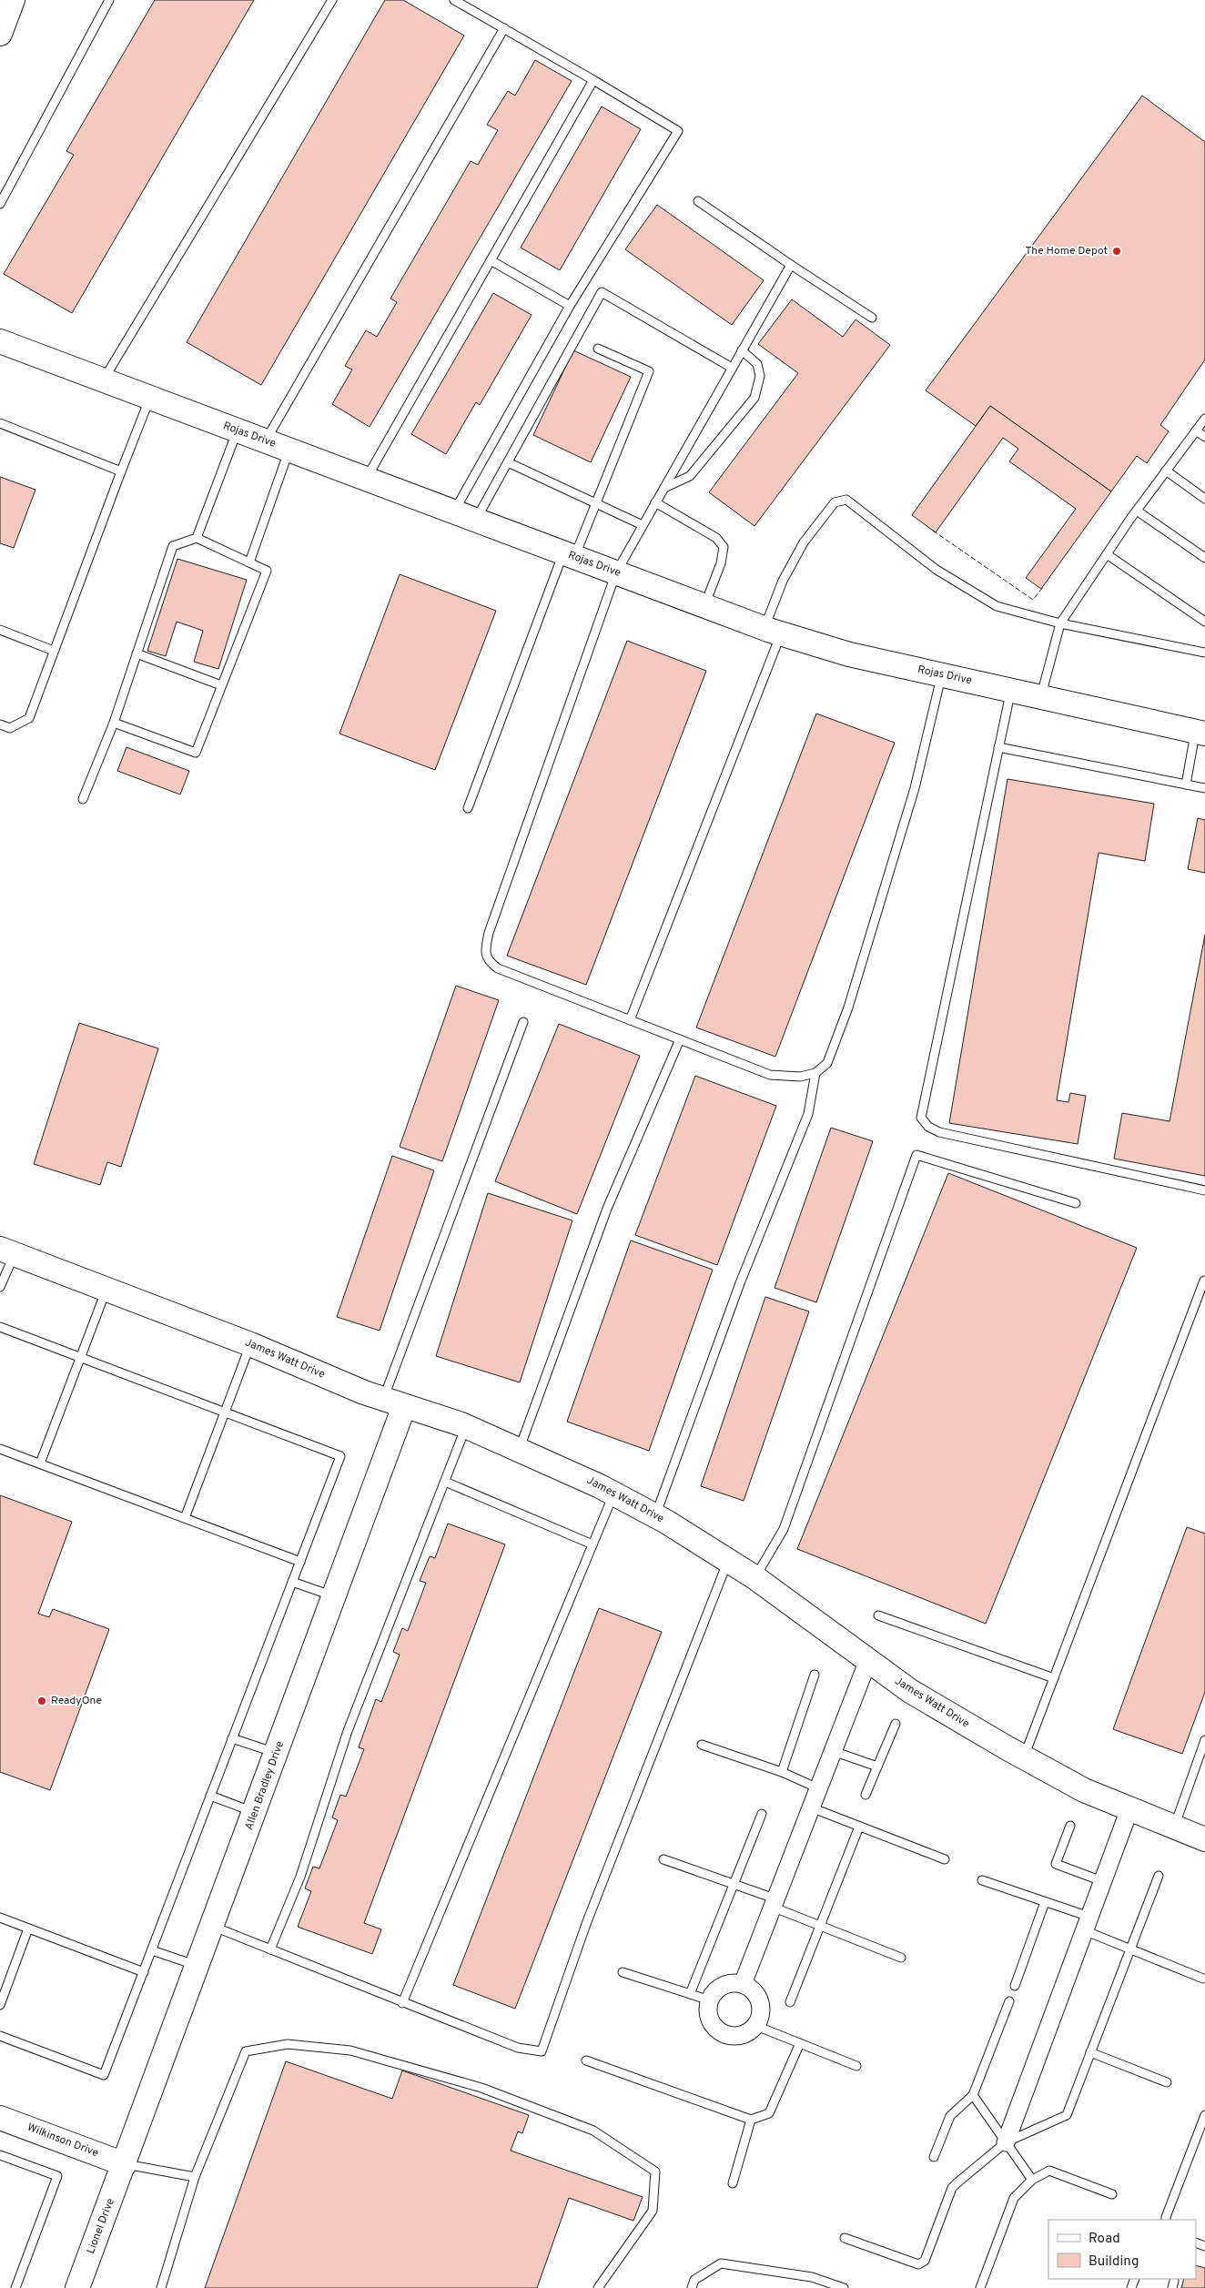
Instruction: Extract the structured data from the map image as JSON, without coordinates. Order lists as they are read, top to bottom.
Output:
{
  "streets": {
    "street": [
      "Rojas Drive",
      "James Watt Drive",
      "Allen Bradley Drive",
      "Wilkinson Drive",
      "Lionel Drive"
    ]
  },
  "crossings": [
    ["James Watt Drive", "Allen Bradley Drive"],
    ["Allen Bradley Drive", "Wilkinson Drive"],
    ["Allen Bradley Drive", "Lionel Drive"],
    ["Wilkinson Drive", "Lionel Drive"]
  ],
  "places": ["The Home Depot", "ReadyOne"],
  "legend": ["Road", "Building"]
}
